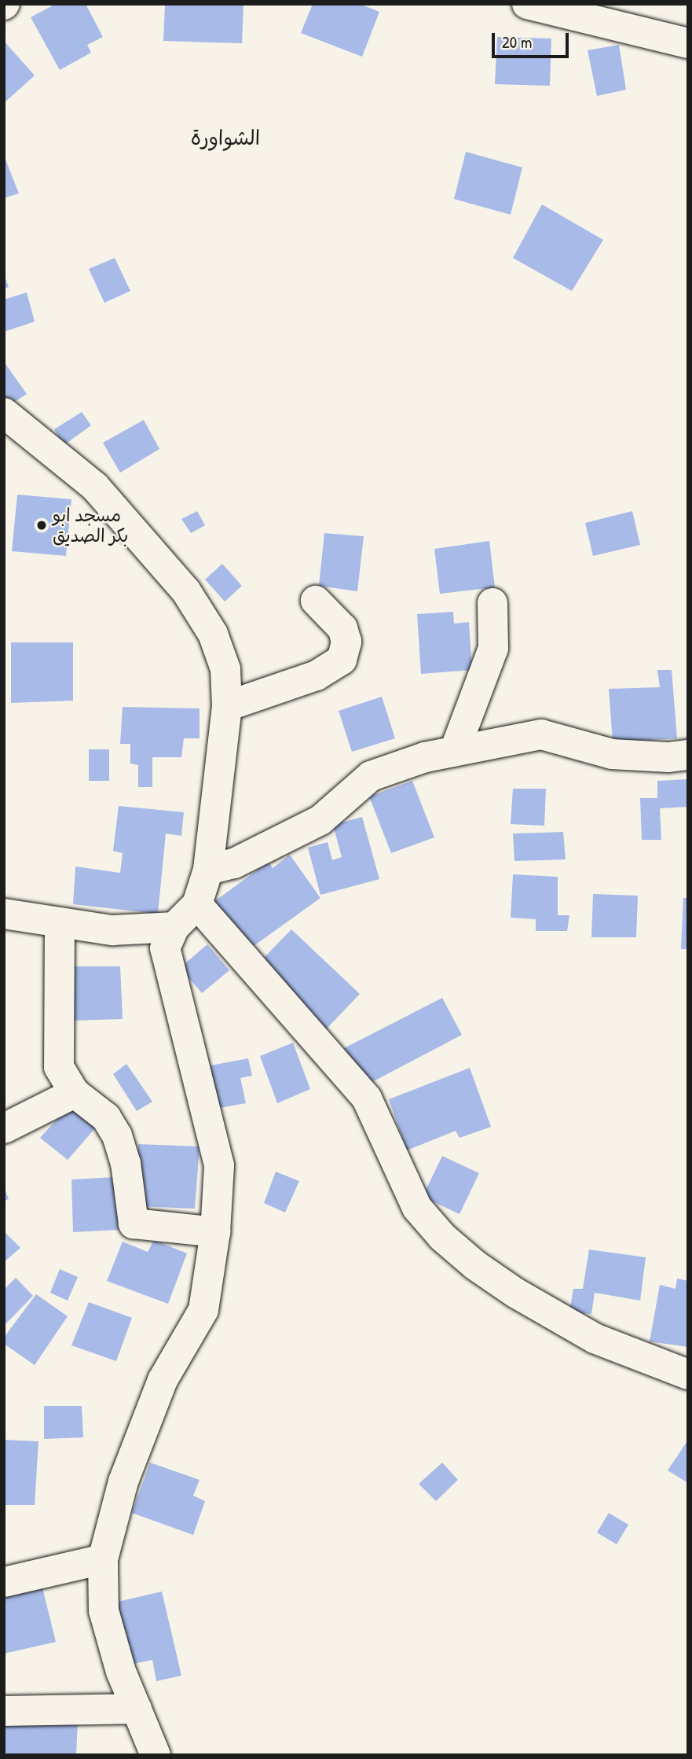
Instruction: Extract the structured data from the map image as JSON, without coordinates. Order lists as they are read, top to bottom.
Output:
{
  "districts": ["الشواورة"],
  "places": ["مسجد ابو بكر الصديق"],
  "scale_bar": "20 m"
}
